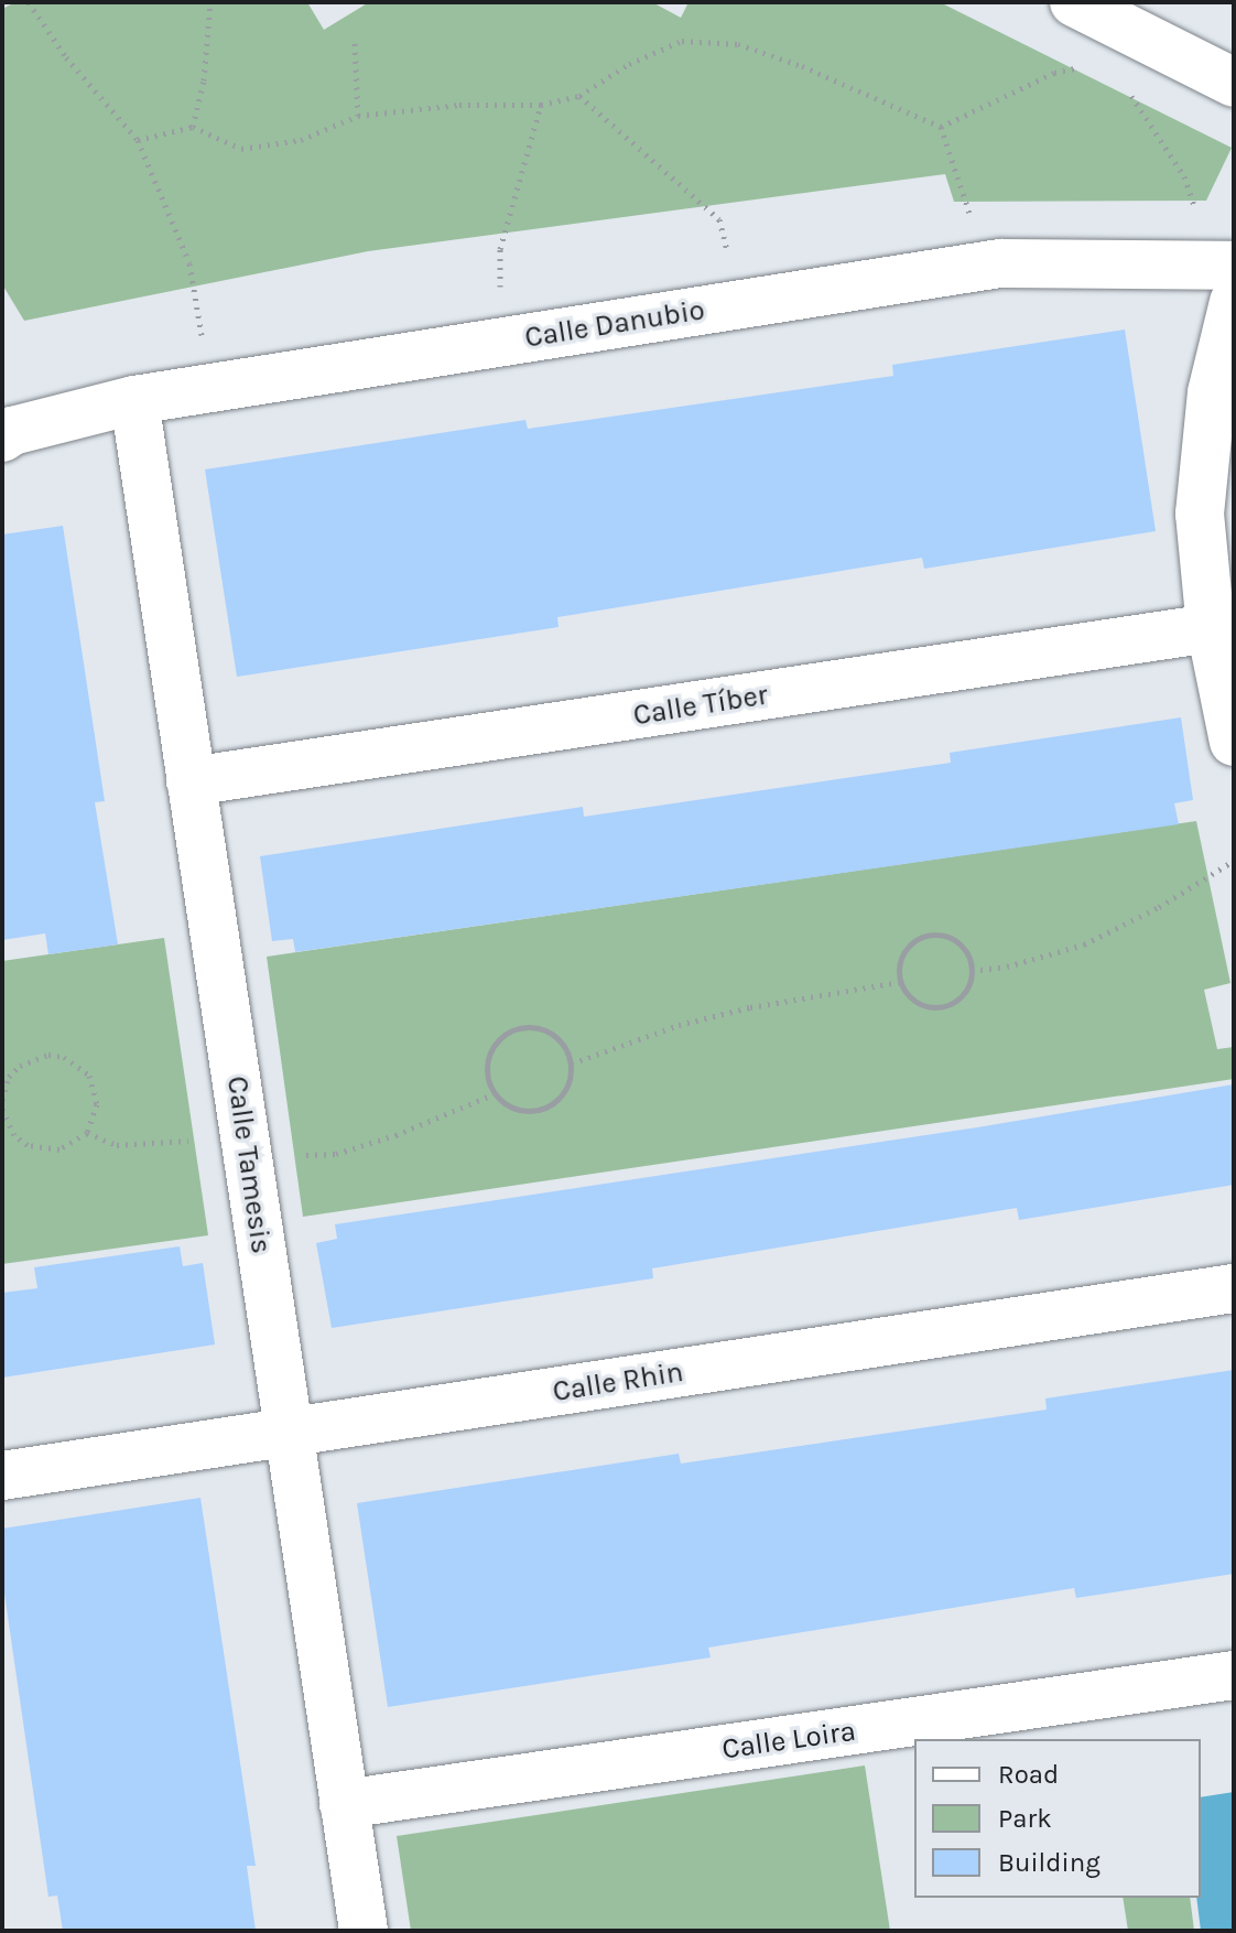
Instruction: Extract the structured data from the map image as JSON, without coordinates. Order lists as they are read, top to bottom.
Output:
{
  "streets": {
    "street": [
      "Calle Danubio",
      "Calle Tíber",
      "Calle Tamesis",
      "Calle Rhin",
      "Calle Loira"
    ]
  },
  "crossings": [
    ["Calle Danubio", "Calle Tamesis"],
    ["Calle Tíber", "Calle Tamesis"],
    ["Calle Tamesis", "Calle Rhin"],
    ["Calle Tamesis", "Calle Loira"]
  ],
  "legend": ["Road", "Park", "Building"]
}
